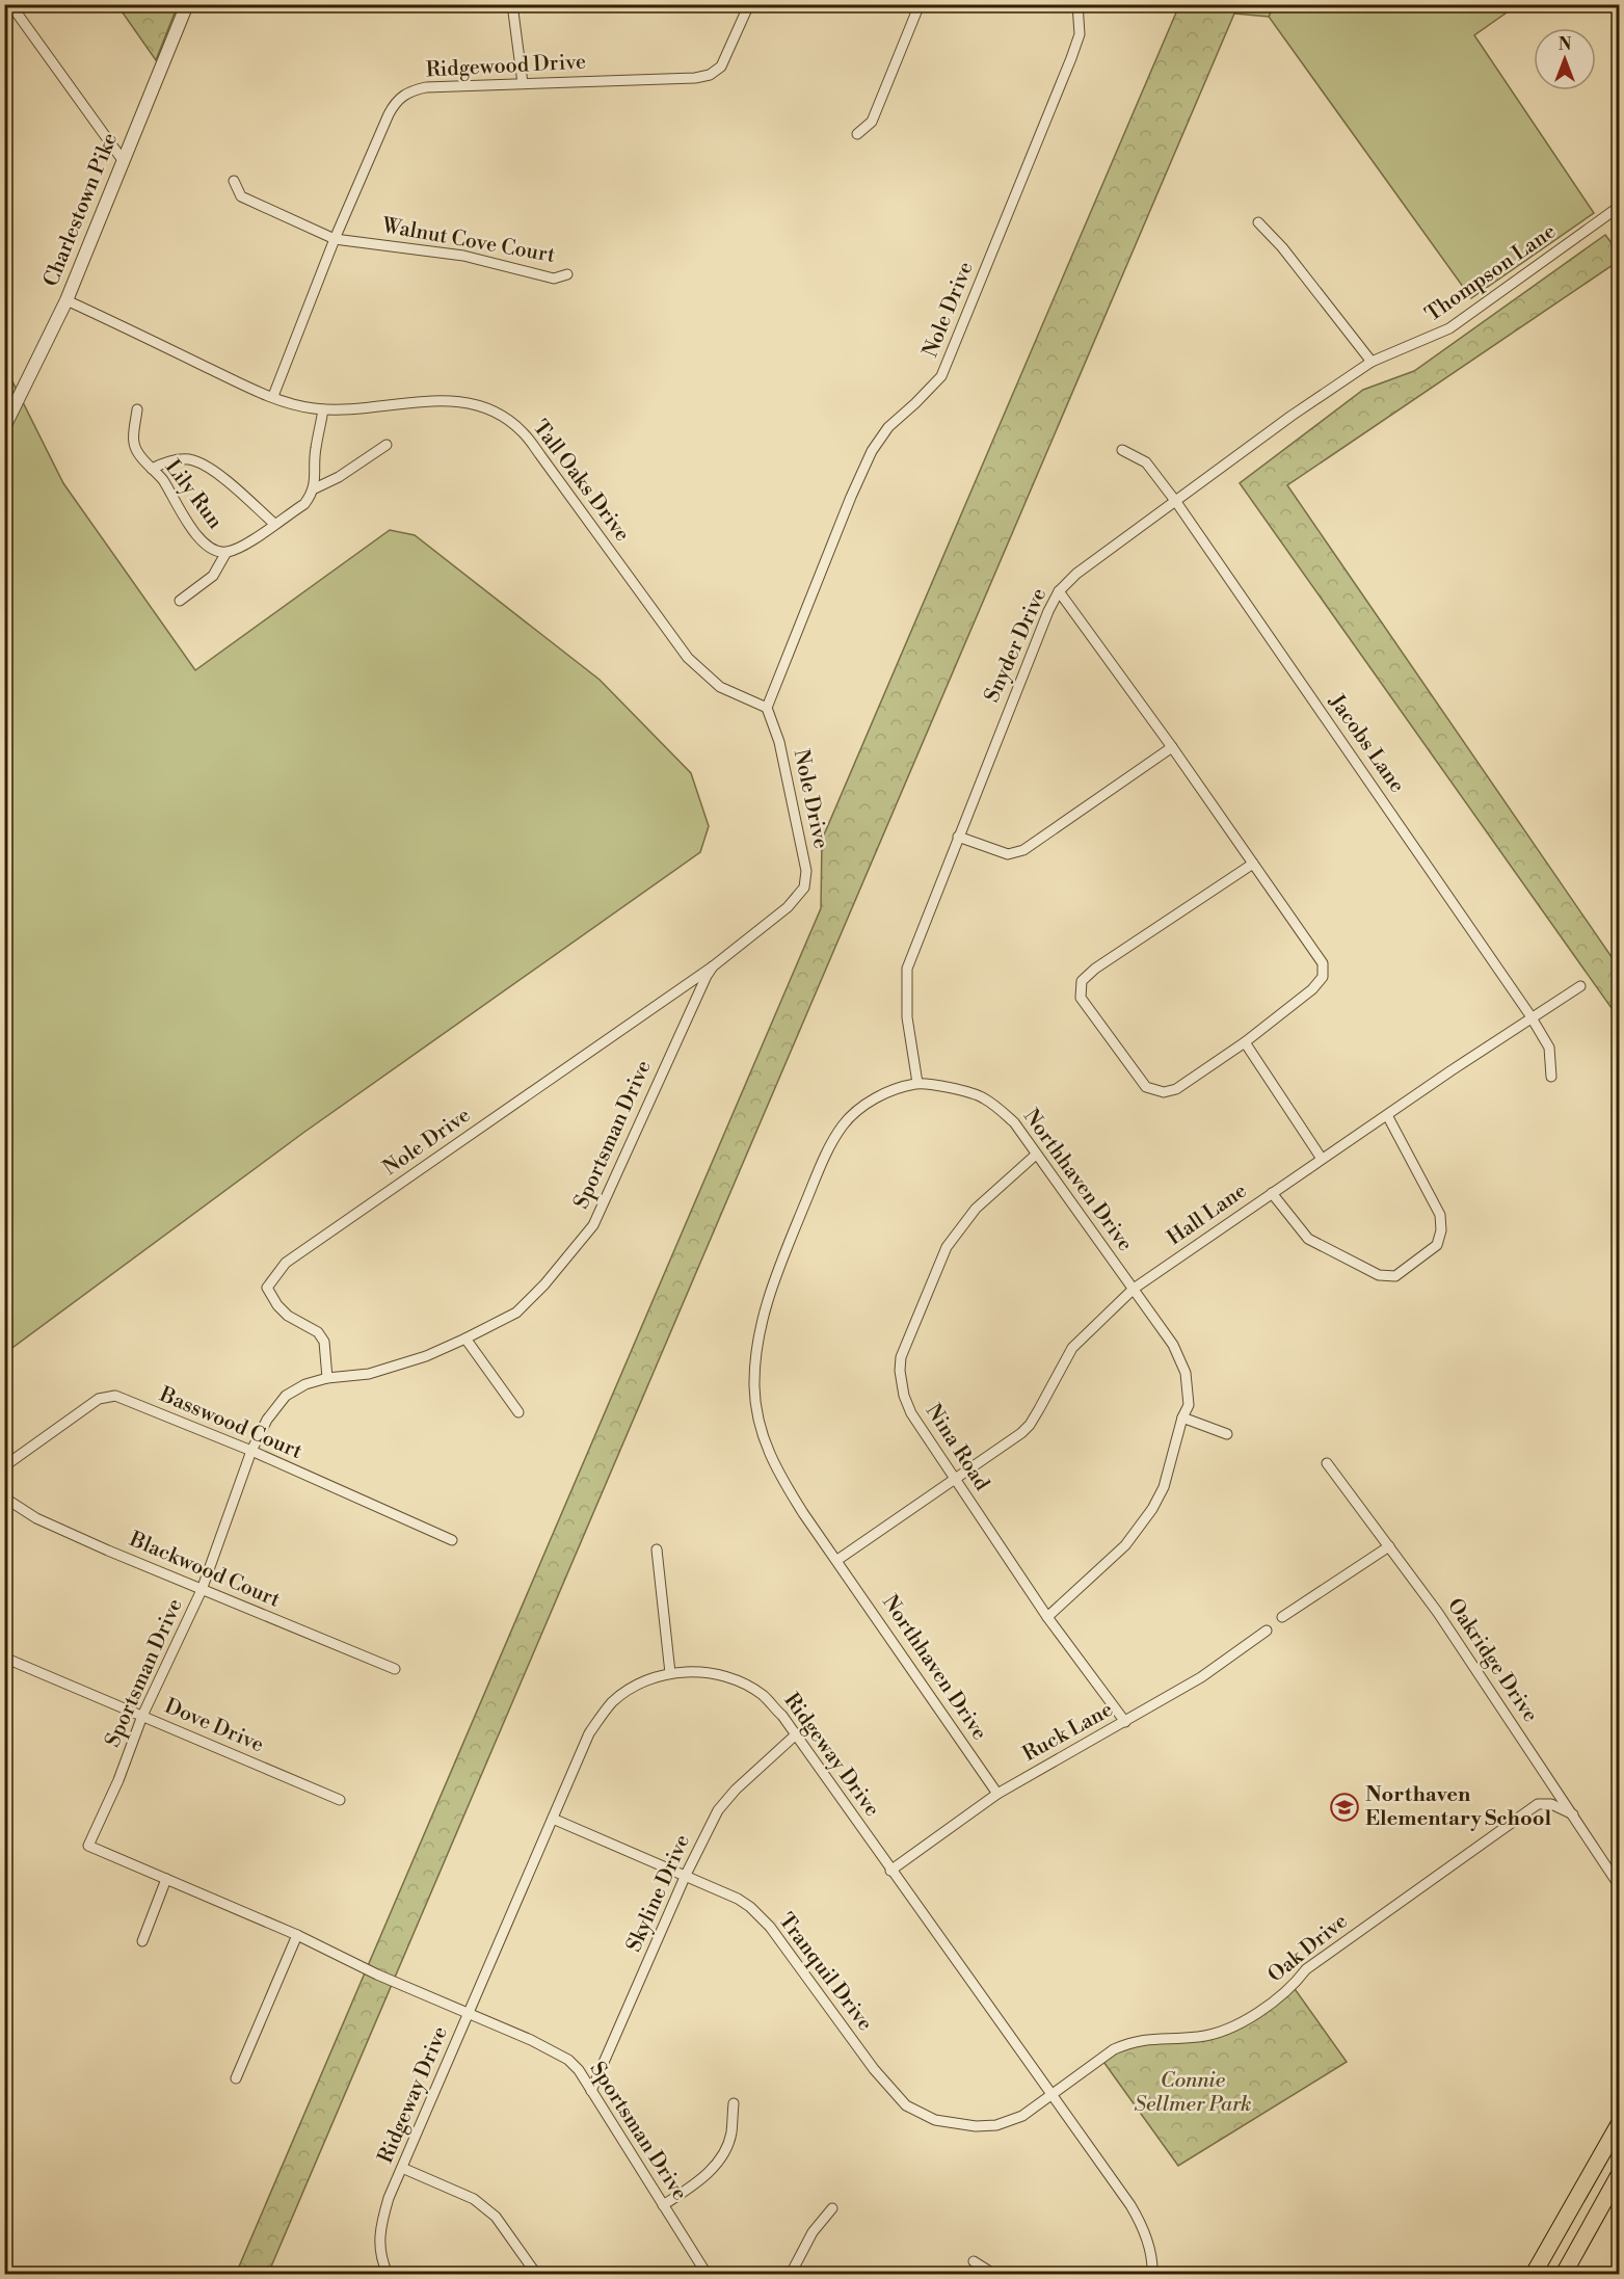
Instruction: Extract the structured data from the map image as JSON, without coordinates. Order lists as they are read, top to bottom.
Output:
{
  "streets": {
    "street": [
      "Ridgewood Drive",
      "Charlestown Pike",
      "Walnut Cove Court",
      "Thompson Lane",
      "Nole Drive",
      "Tall Oaks Drive",
      "Lily Run",
      "Snyder Drive",
      "Jacobs Lane",
      "Sportsman Drive",
      "Northhaven Drive",
      "Hall Lane",
      "Basswood Court",
      "Nina Road",
      "Blackwood Court",
      "Oakridge Drive",
      "Dove Drive",
      "Ruck Lane",
      "Ridgeway Drive",
      "Skyline Drive",
      "Oak Drive",
      "Tranquil Drive"
    ]
  },
  "crossings": [
    ["Ridgewood Drive", "Walnut Cove Court"],
    ["Ridgewood Drive", "Tall Oaks Drive"],
    ["Charlestown Pike", "Tall Oaks Drive"],
    ["Thompson Lane", "Snyder Drive"],
    ["Nole Drive", "Tall Oaks Drive"],
    ["Nole Drive", "Sportsman Drive"],
    ["Snyder Drive", "Jacobs Lane"],
    ["Snyder Drive", "Northhaven Drive"],
    ["Jacobs Lane", "Hall Lane"],
    ["Sportsman Drive", "Basswood Court"],
    ["Sportsman Drive", "Blackwood Court"],
    ["Sportsman Drive", "Dove Drive"],
    ["Sportsman Drive", "Ridgeway Drive"],
    ["Sportsman Drive", "Skyline Drive"],
    ["Northhaven Drive", "Hall Lane"],
    ["Northhaven Drive", "Nina Road"],
    ["Northhaven Drive", "Ruck Lane"],
    ["Hall Lane", "Nina Road"],
    ["Nina Road", "Ruck Lane"],
    ["Oakridge Drive", "Oak Drive"],
    ["Ruck Lane", "Ridgeway Drive"],
    ["Ridgeway Drive", "Skyline Drive"],
    ["Ridgeway Drive", "Oak Drive"],
    ["Ridgeway Drive", "Tranquil Drive"],
    ["Skyline Drive", "Tranquil Drive"],
    ["Oak Drive", "Tranquil Drive"]
  ],
  "parks": ["Connie Sellmer Park"],
  "places": {
    "school or university": ["Northaven Elementary School"]
  },
  "north": "top"
}
